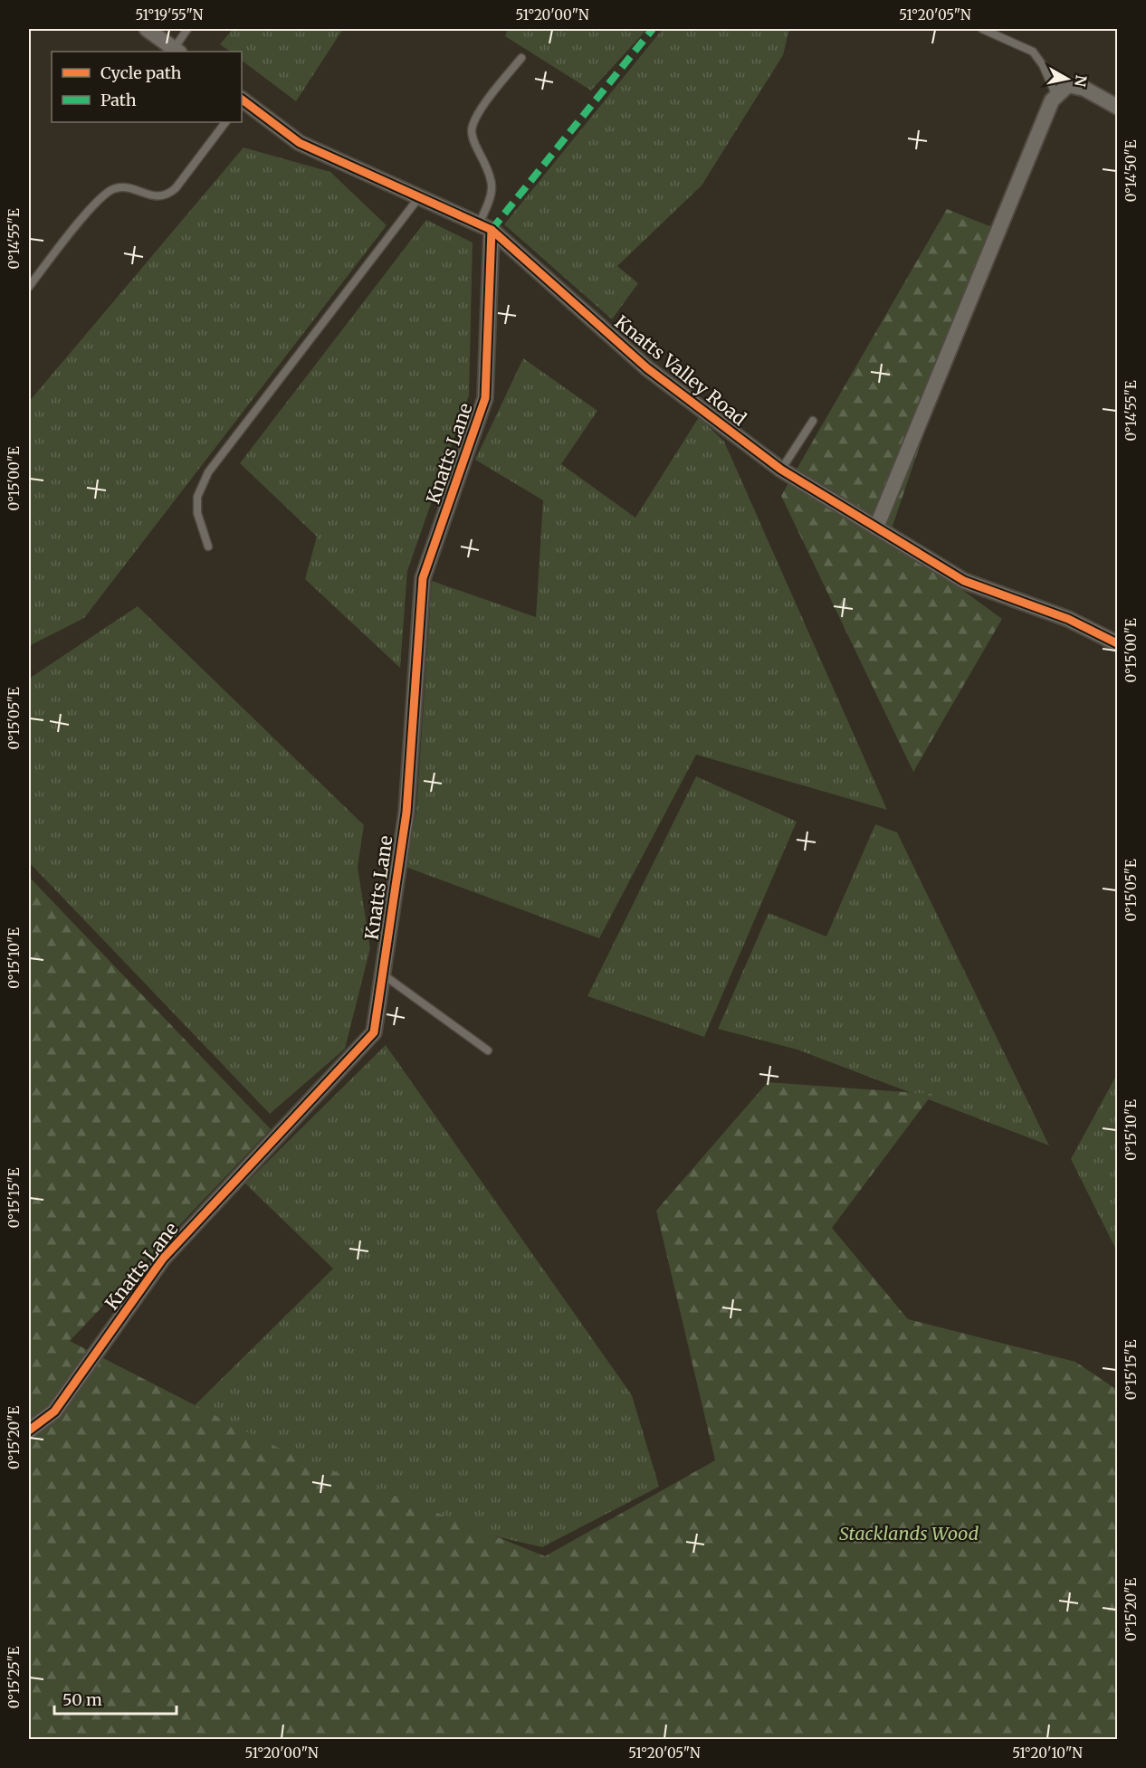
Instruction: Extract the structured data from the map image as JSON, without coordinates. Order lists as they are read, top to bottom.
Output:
{
  "streets": {
    "street": ["Knatts Valley Road", "Knatts Lane"]
  },
  "crossings": [
    ["Knatts Valley Road", "Knatts Lane"]
  ],
  "parks": ["Stacklands Wood"],
  "legend": ["Cycle path", "Path"],
  "scale_bar": "50 m",
  "north": "right",
  "coordinates": [
    "51°19'55\"N",
    "51°20'00\"N",
    "51°20'05\"N",
    "0°14'50\"E",
    "0°14'55\"E",
    "0°15'00\"E",
    "0°15'05\"E",
    "0°15'10\"E",
    "0°15'15\"E",
    "0°15'20\"E",
    "0°15'25\"E",
    "51°20'10\"N"
  ]
}
